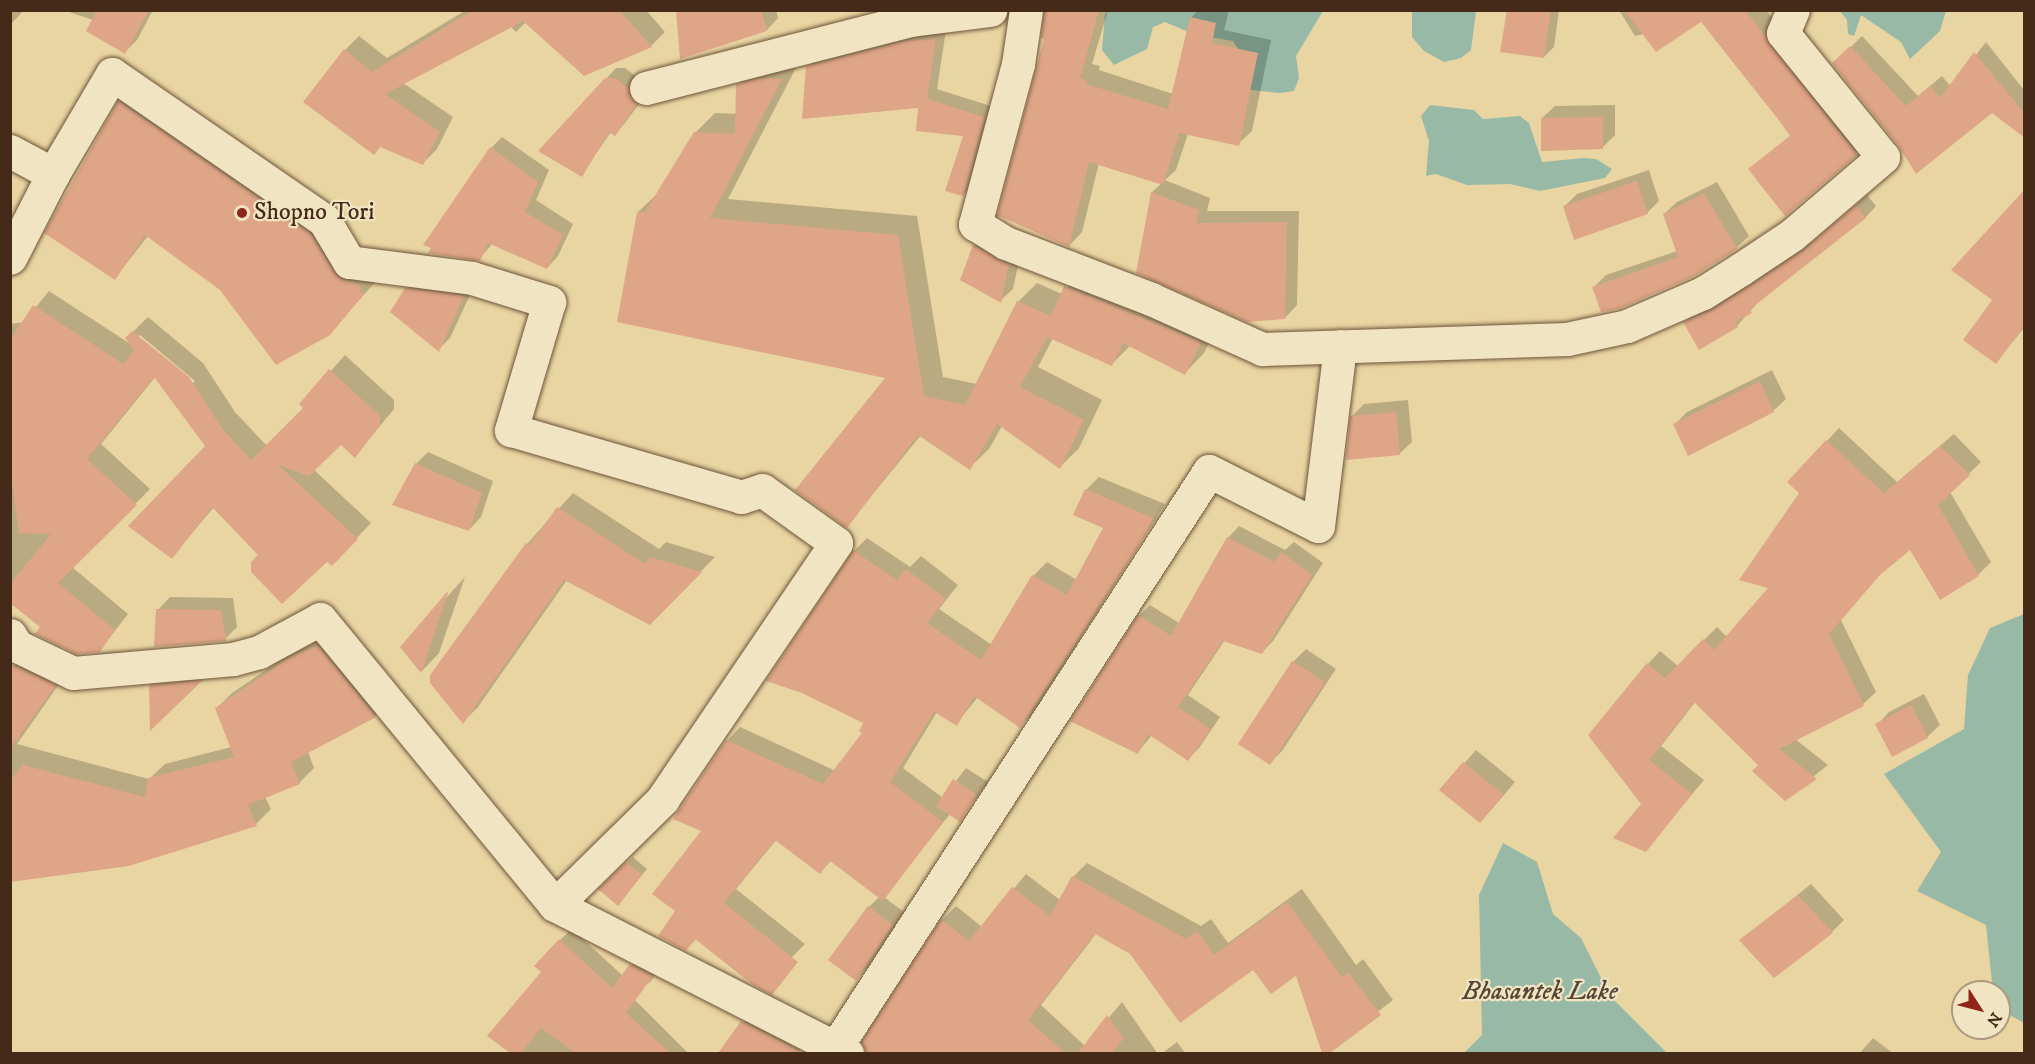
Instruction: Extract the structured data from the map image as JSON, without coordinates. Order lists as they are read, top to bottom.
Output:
{
  "water": ["Bhasantek Lake"],
  "places": ["Shopno Tori"],
  "north": "bottom right"
}
